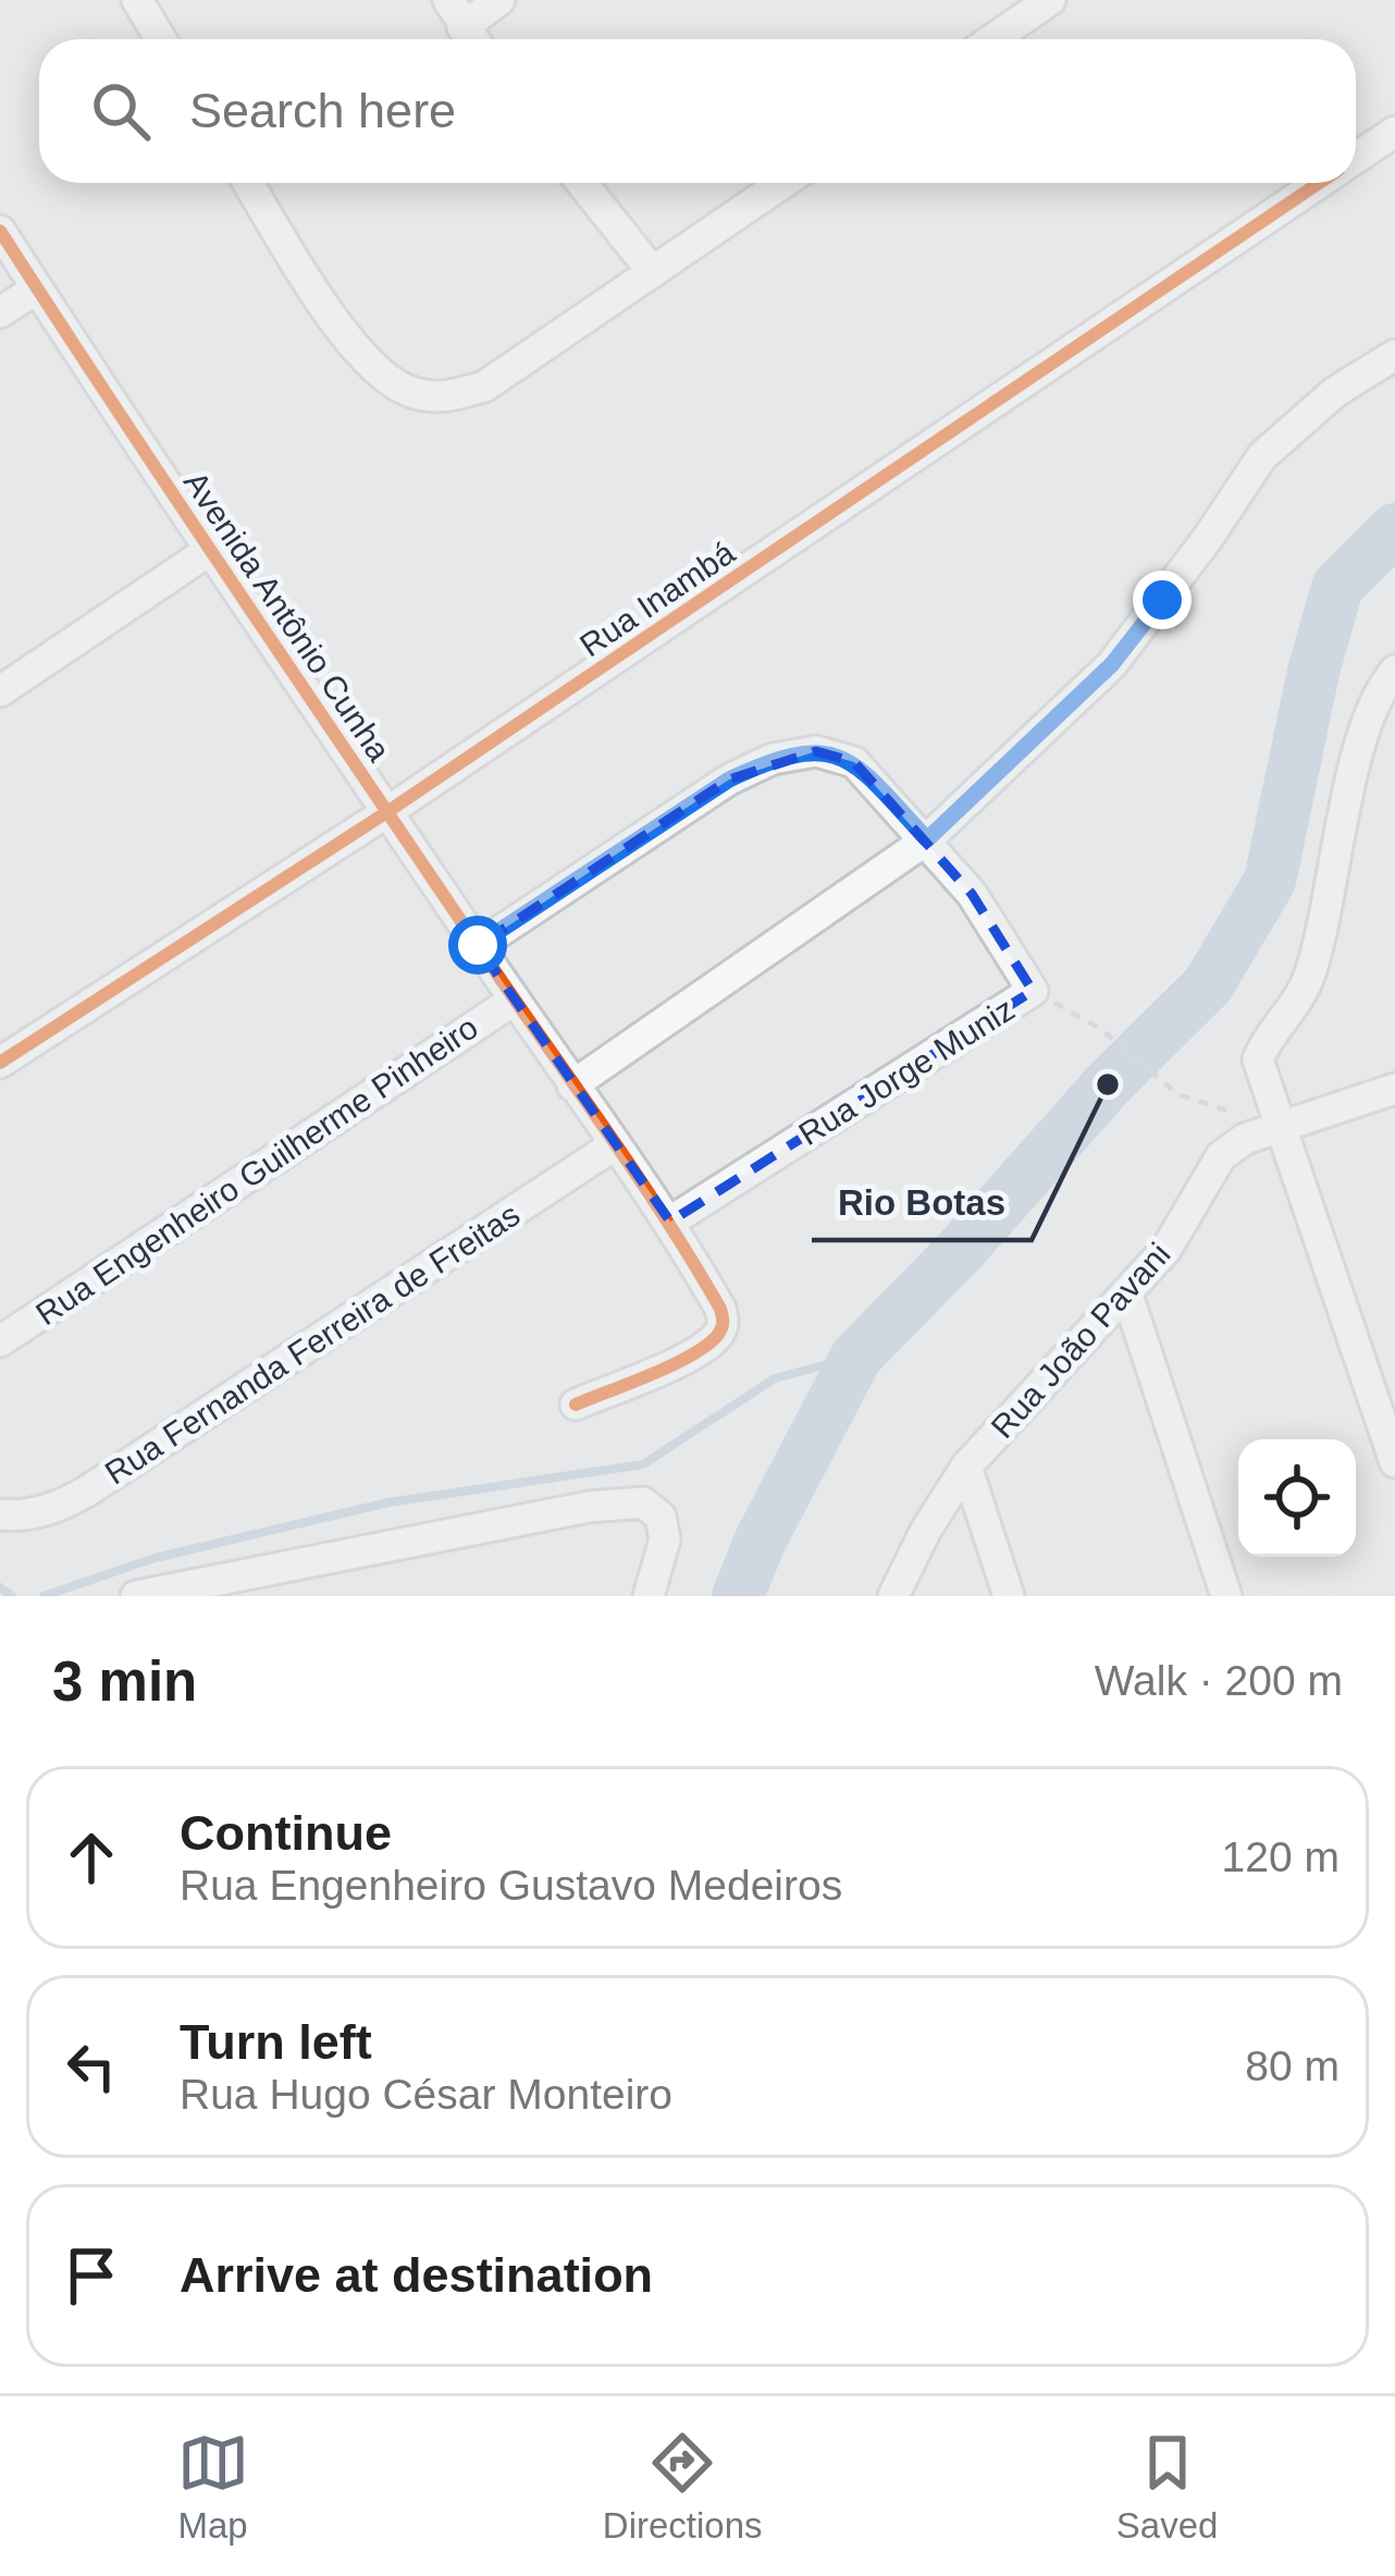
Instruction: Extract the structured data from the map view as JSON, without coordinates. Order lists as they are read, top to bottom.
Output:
{
  "streets": {
    "street": [
      "Rua Inambá",
      "Avenida Antônio Cunha",
      "Rua Jorge Muniz",
      "Rua Engenheiro Guilherme Pinheiro",
      "Rua João Pavani",
      "Rua Fernanda Ferreira de Freitas"
    ]
  },
  "crossings": [
    ["Rua Inambá", "Avenida Antônio Cunha"],
    ["Avenida Antônio Cunha", "Rua Jorge Muniz"],
    ["Avenida Antônio Cunha", "Rua Engenheiro Guilherme Pinheiro"],
    ["Avenida Antônio Cunha", "Rua Fernanda Ferreira de Freitas"],
    ["Rua Jorge Muniz", "Rua João Pavani"]
  ],
  "places": ["Rio Botas"],
  "page": {
    "search": "Search here",
    "heading": ["3 min", "Walk · 200 m"],
    "list": [
      ["Continue", "Rua Engenheiro Gustavo Medeiros", "120 m"],
      ["Turn left", "Rua Hugo César Monteiro", "80 m"],
      "Arrive at destination"
    ],
    "nav": ["Map", "Directions", "Saved"]
  }
}
